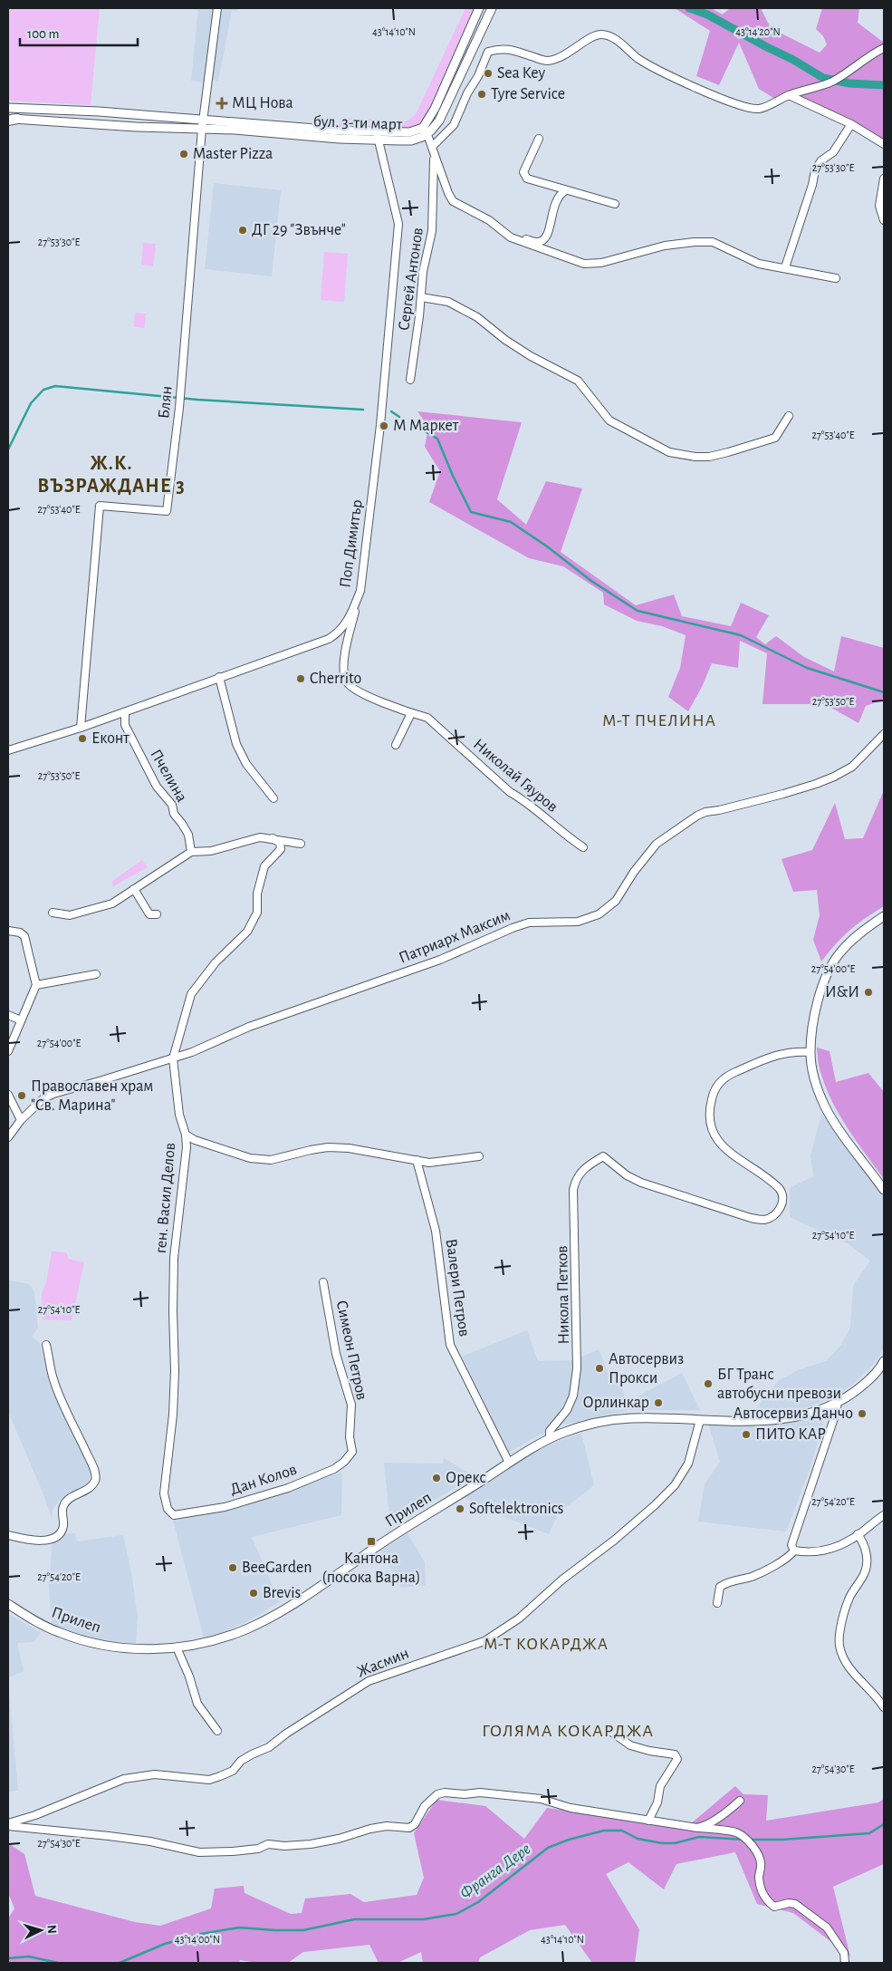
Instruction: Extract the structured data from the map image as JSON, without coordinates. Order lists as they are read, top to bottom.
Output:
{
  "streets": {
    "street": [
      "бул. 3-ти март",
      "Сергей Антонов",
      "Блян",
      "Поп Димитър",
      "Пчелина",
      "Николай Гяуров",
      "Патриарх Максим",
      "ген. Васил Делов",
      "Валери Петров",
      "Никола Петков",
      "Симеон Петров",
      "Дан Колов",
      "Прилеп",
      "Жасмин"
    ]
  },
  "crossings": [
    ["бул. 3-ти март", "Блян"],
    ["бул. 3-ти март", "Поп Димитър"],
    ["Блян", "Поп Димитър"],
    ["Поп Димитър", "Пчелина"],
    ["Поп Димитър", "Николай Гяуров"],
    ["Патриарх Максим", "ген. Васил Делов"],
    ["ген. Васил Делов", "Дан Колов"],
    ["Валери Петров", "Прилеп"],
    ["Никола Петков", "Прилеп"],
    ["Симеон Петров", "Дан Колов"],
    ["Прилеп", "Жасмин"]
  ],
  "districts": [
    "Ж.К. ВЪЗРАЖДАНЕ 3",
    "М-Т ПЧЕЛИНА",
    "М-Т КОКАРДЖА",
    "ГОЛЯМА КОКАРДЖА"
  ],
  "water": ["Франга Дере"],
  "places": {
    "other": [
      "Sea Key",
      "Tyre Service",
      "Master Pizza",
      "ДГ 29 \"Звънче\"",
      "М Маркет",
      "Cherrito",
      "Еконт",
      "И&И",
      "Православен храм \"Св. Марина\"",
      "Автосервиз Прокси",
      "БГ Транс автобусни превози",
      "Орлинкар",
      "Автосервиз Данчо",
      "ПИТО КАР",
      "Орекс",
      "Softelektronics",
      "BeeGarden",
      "Brevis"
    ],
    "health": ["МЦ Нова"],
    "transit": ["Кантона (посока Варна)"]
  },
  "scale_bar": "100 m",
  "north": "right",
  "coordinates": [
    "43°14'10\"N",
    "43°14'20\"N",
    "27°53'30\"E",
    "27°53'40\"E",
    "27°53'50\"E",
    "27°54'00\"E",
    "27°54'10\"E",
    "27°54'20\"E",
    "27°54'30\"E",
    "43°14'00\"N"
  ]
}
